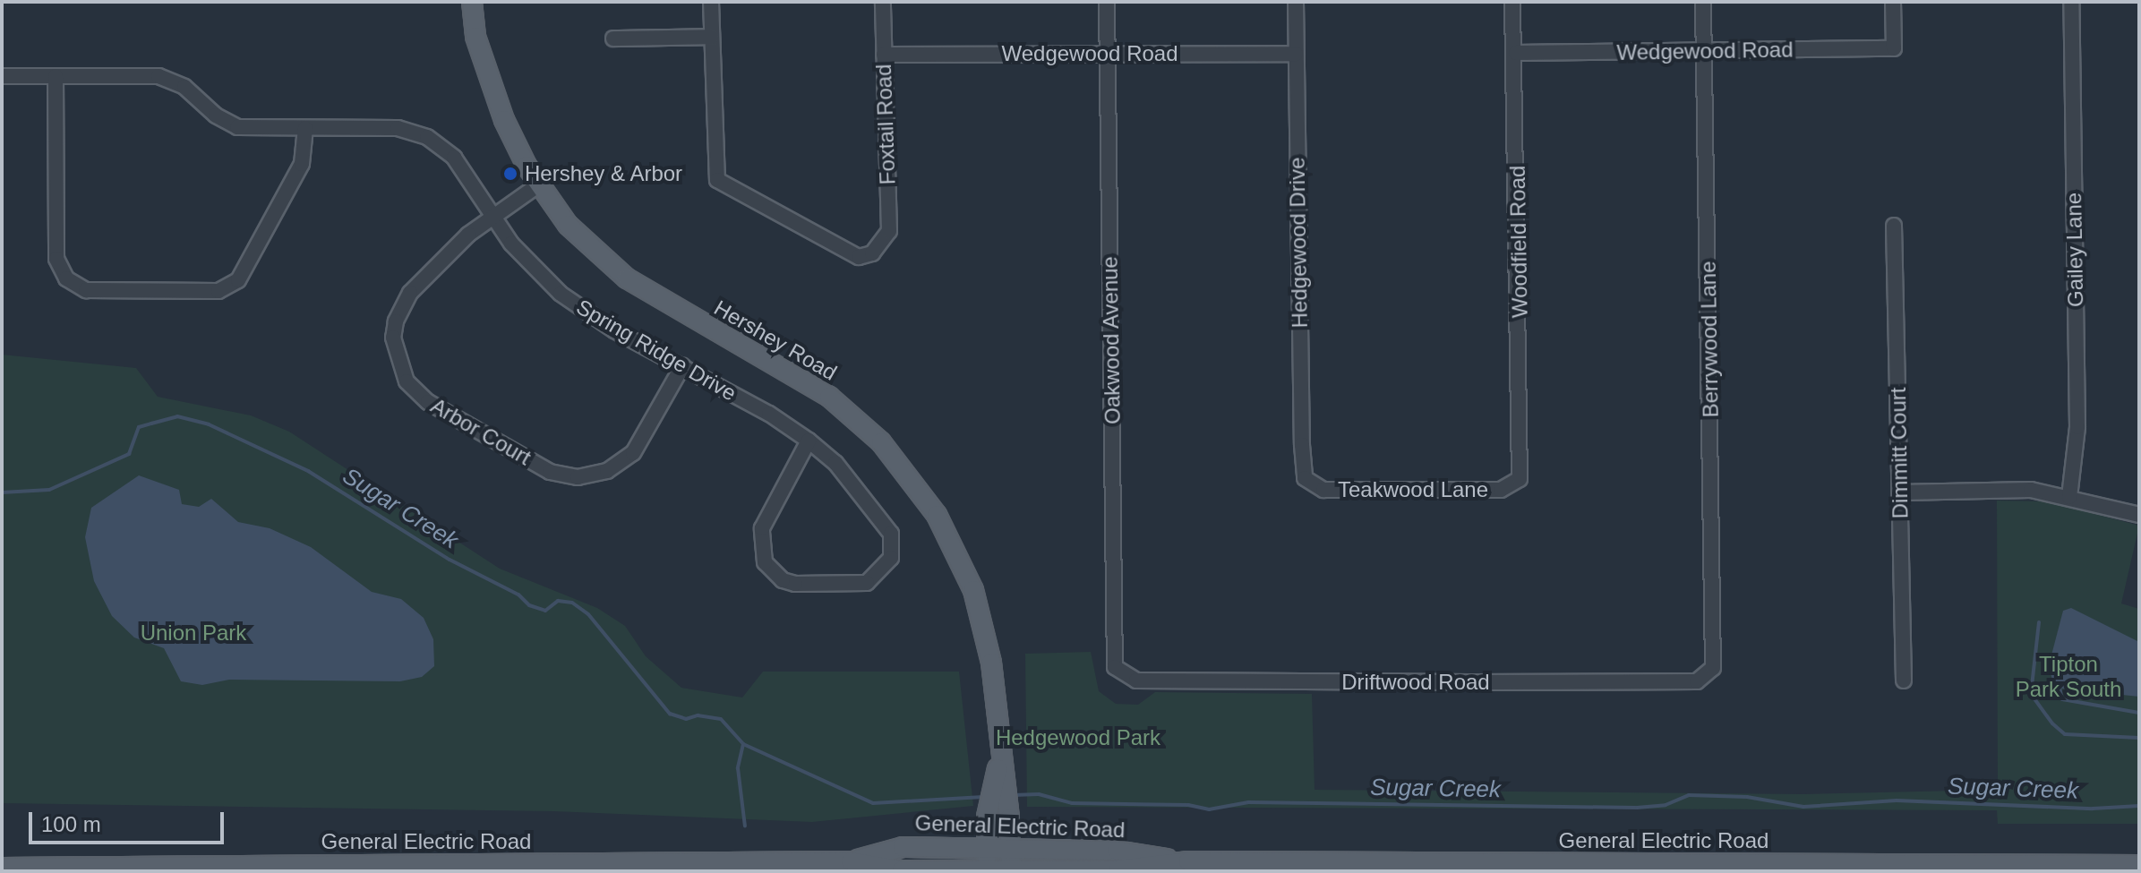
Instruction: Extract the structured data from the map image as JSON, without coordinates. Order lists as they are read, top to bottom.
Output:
{
  "streets": {
    "main road": ["Hershey Road", "General Electric Road"],
    "street": [
      "Wedgewood Road",
      "Foxtail Road",
      "Woodfield Road",
      "Hedgewood Drive",
      "Gailey Lane",
      "Berrywood Lane",
      "Oakwood Avenue",
      "Spring Ridge Drive",
      "Arbor Court",
      "Dimmitt Court",
      "Teakwood Lane",
      "Driftwood Road"
    ]
  },
  "crossings": [
    ["Wedgewood Road", "Foxtail Road"],
    ["Wedgewood Road", "Woodfield Road"],
    ["Wedgewood Road", "Hedgewood Drive"],
    ["Wedgewood Road", "Berrywood Lane"],
    ["Wedgewood Road", "Oakwood Avenue"],
    ["Woodfield Road", "Teakwood Lane"],
    ["Hedgewood Drive", "Teakwood Lane"],
    ["Berrywood Lane", "Driftwood Road"],
    ["Hershey Road", "Arbor Court"],
    ["Hershey Road", "General Electric Road"],
    ["Oakwood Avenue", "Driftwood Road"],
    ["Spring Ridge Drive", "Arbor Court"]
  ],
  "water": ["Sugar Creek"],
  "parks": ["Union Park", "Tipton Park South", "Hedgewood Park"],
  "places": ["Hershey & Arbor"],
  "scale_bar": "100 m"
}
